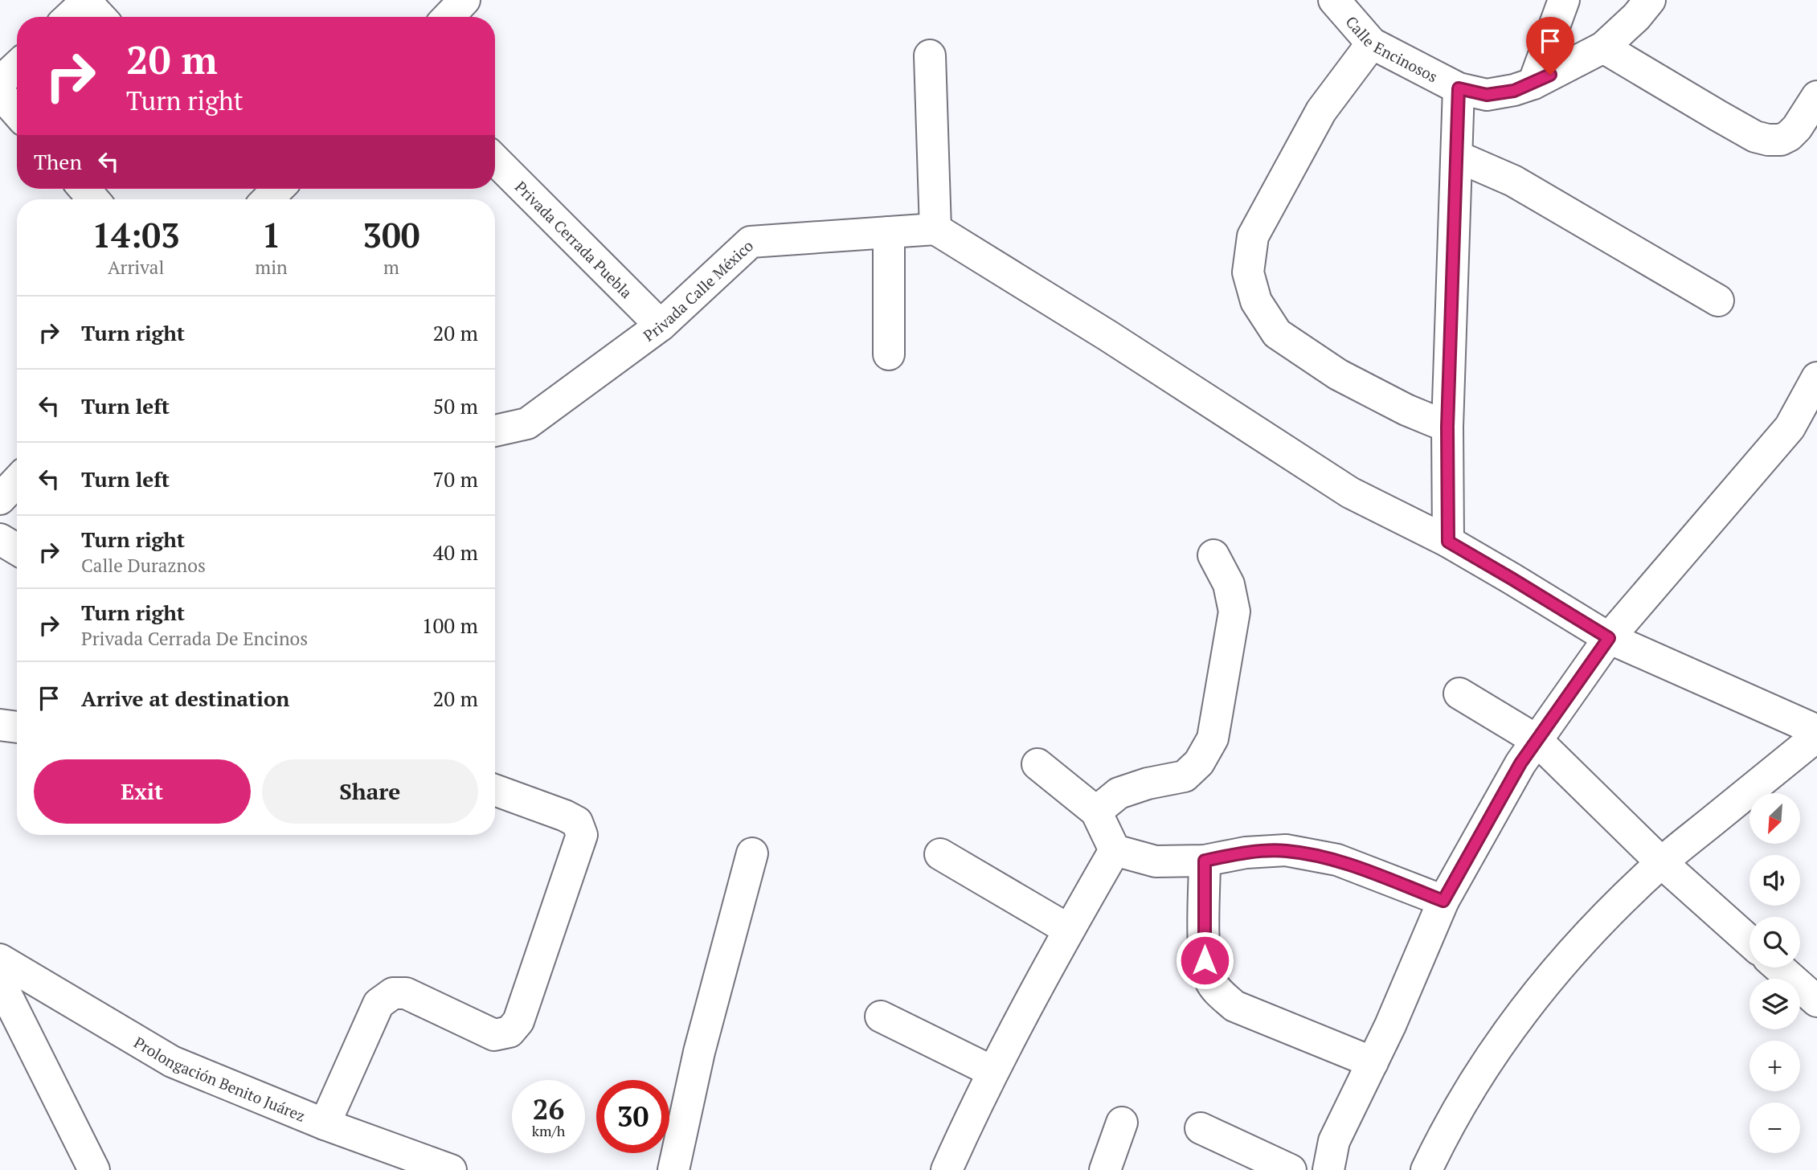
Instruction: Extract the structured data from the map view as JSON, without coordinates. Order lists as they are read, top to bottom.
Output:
{
  "streets": {
    "street": [
      "Calle Encinosos",
      "Privada Cerrada Puebla",
      "Privada Calle México",
      "Prolongación Benito Juárez"
    ]
  },
  "crossings": [
    ["Privada Cerrada Puebla", "Privada Calle México"]
  ],
  "north": "bottom left",
  "page": {
    "turn": ["20 m", "Turn right"],
    "then": "Then",
    "eta": [
      "14:03",
      "Arrival",
      "1",
      "min",
      "300",
      "m"
    ],
    "list": [
      {
        "name": "Turn right",
        "value": "20 m"
      },
      {
        "name": "Turn left",
        "value": "50 m"
      },
      {
        "name": "Turn left",
        "value": "70 m"
      },
      {
        "name": "Turn right",
        "note": "Calle Duraznos",
        "value": "40 m"
      },
      {
        "name": "Turn right",
        "note": "Privada Cerrada De Encinos",
        "value": "100 m"
      },
      {
        "name": "Arrive at destination",
        "value": "20 m"
      }
    ],
    "buttons": ["Exit", "Share"],
    "map_buttons": ["+", "−"],
    "speed": "26 km/h",
    "limit": "30"
  }
}
